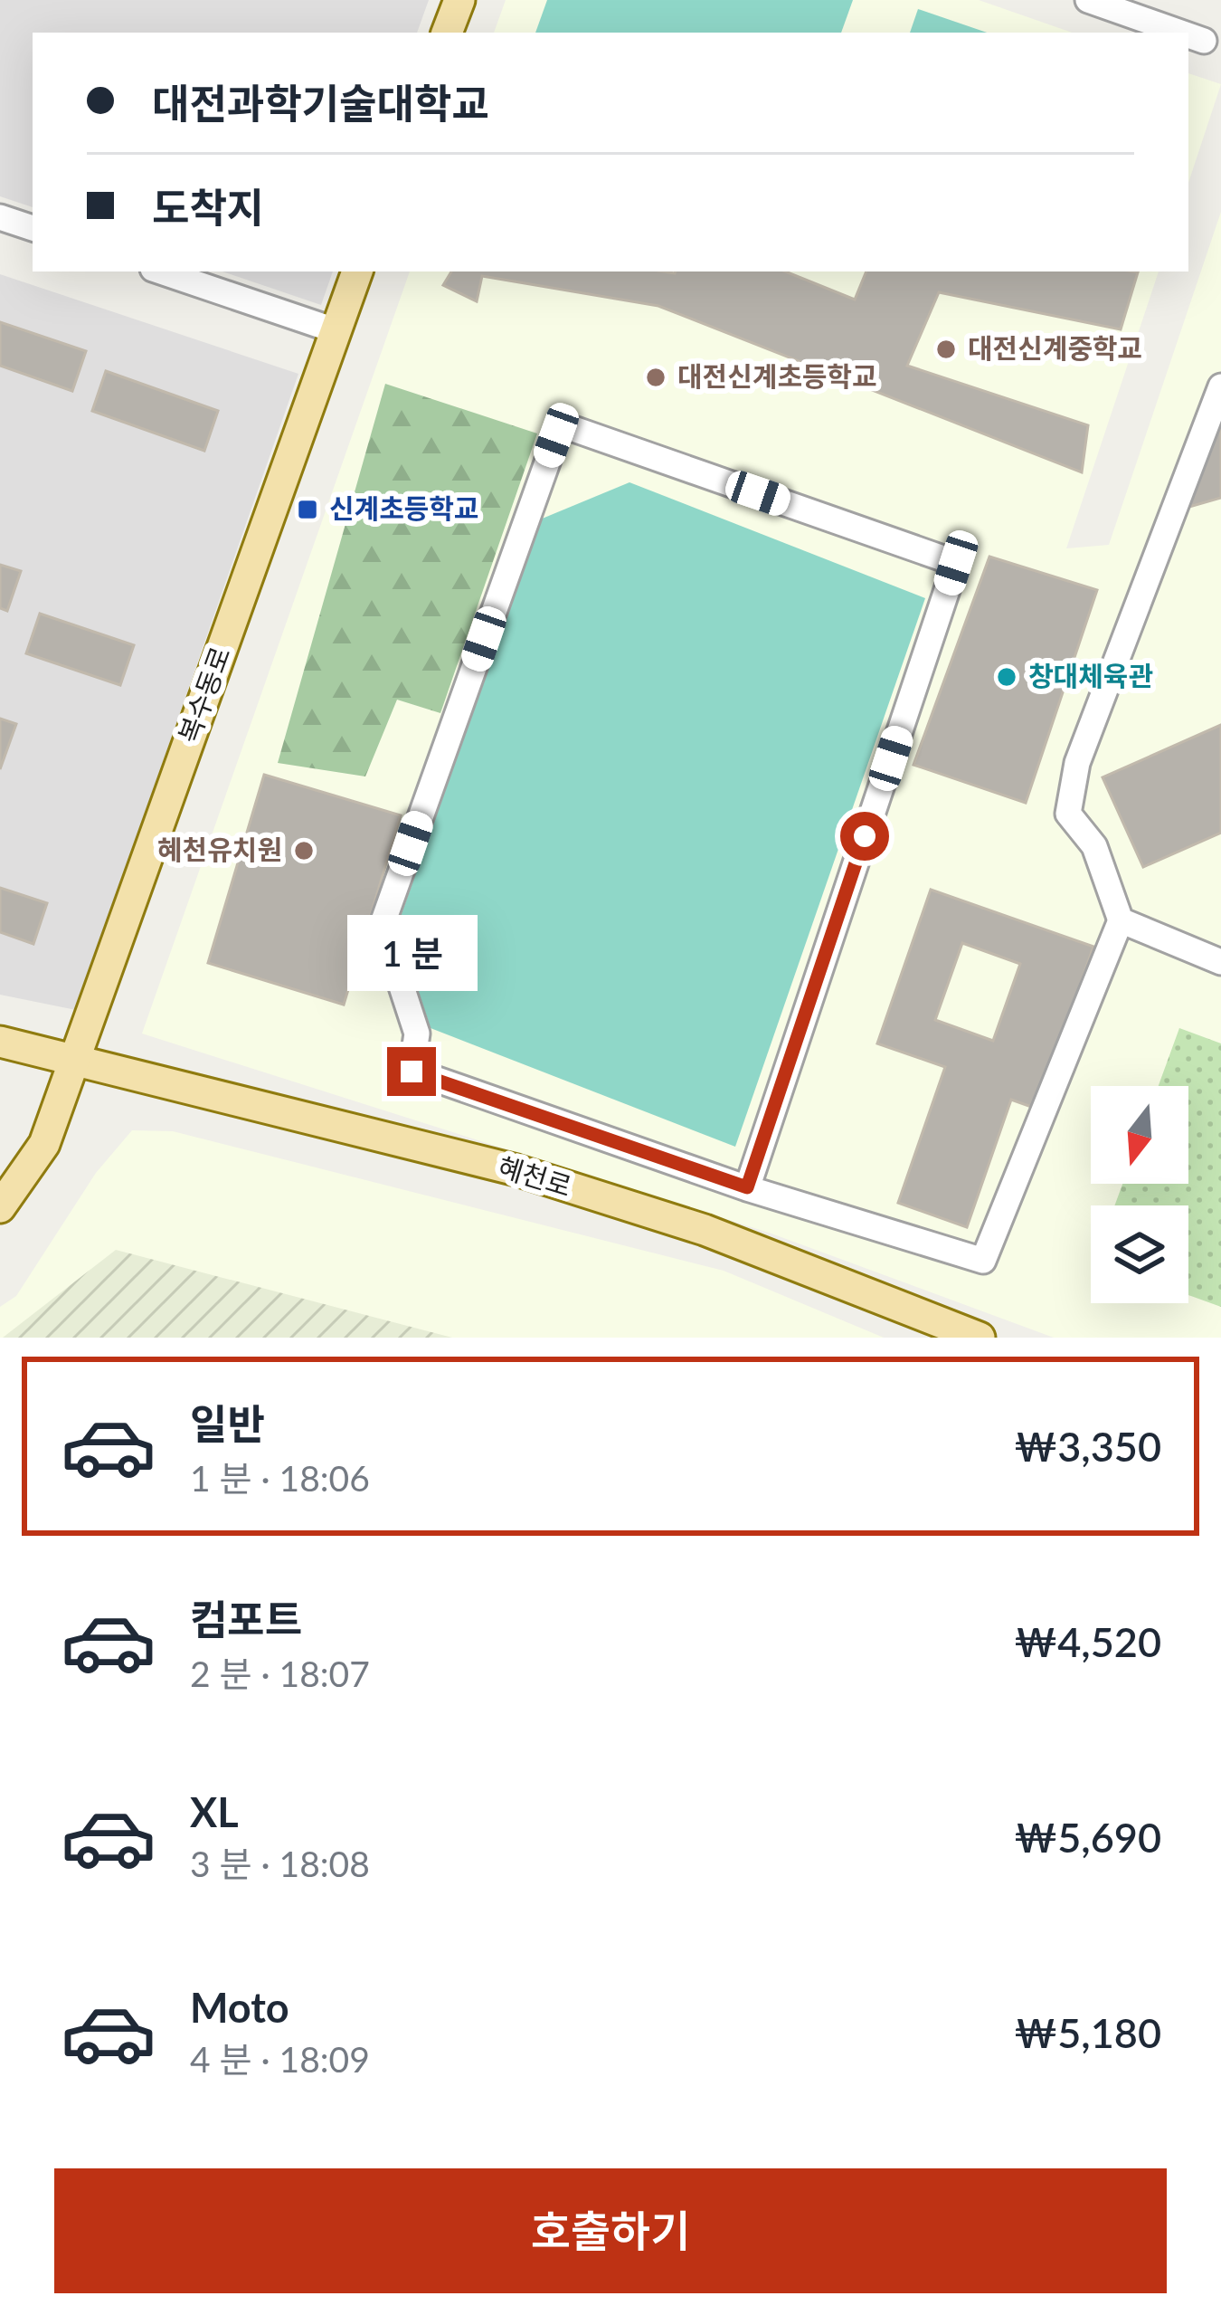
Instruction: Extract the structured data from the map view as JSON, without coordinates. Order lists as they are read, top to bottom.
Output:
{
  "streets": {
    "main road": ["복수동로", "혜천로"]
  },
  "crossings": [
    ["복수동로", "혜천로"]
  ],
  "places": {
    "other": [
      "대전신계중학교",
      "대전신계초등학교",
      "창대체육관",
      "혜천유치원"
    ],
    "transit": ["신계초등학교"]
  },
  "north": "bottom",
  "page": {
    "banner": ["대전과학기술대학교", "도착지"],
    "bubble": "1 분",
    "list": [
      {
        "name": "일반",
        "note": "1 분 · 18:06",
        "value": "₩3,350"
      },
      {
        "name": "컴포트",
        "note": "2 분 · 18:07",
        "value": "₩4,520"
      },
      {
        "name": "XL",
        "note": "3 분 · 18:08",
        "value": "₩5,690"
      },
      {
        "name": "Moto",
        "note": "4 분 · 18:09",
        "value": "₩5,180"
      }
    ],
    "buttons": "호출하기"
  }
}
